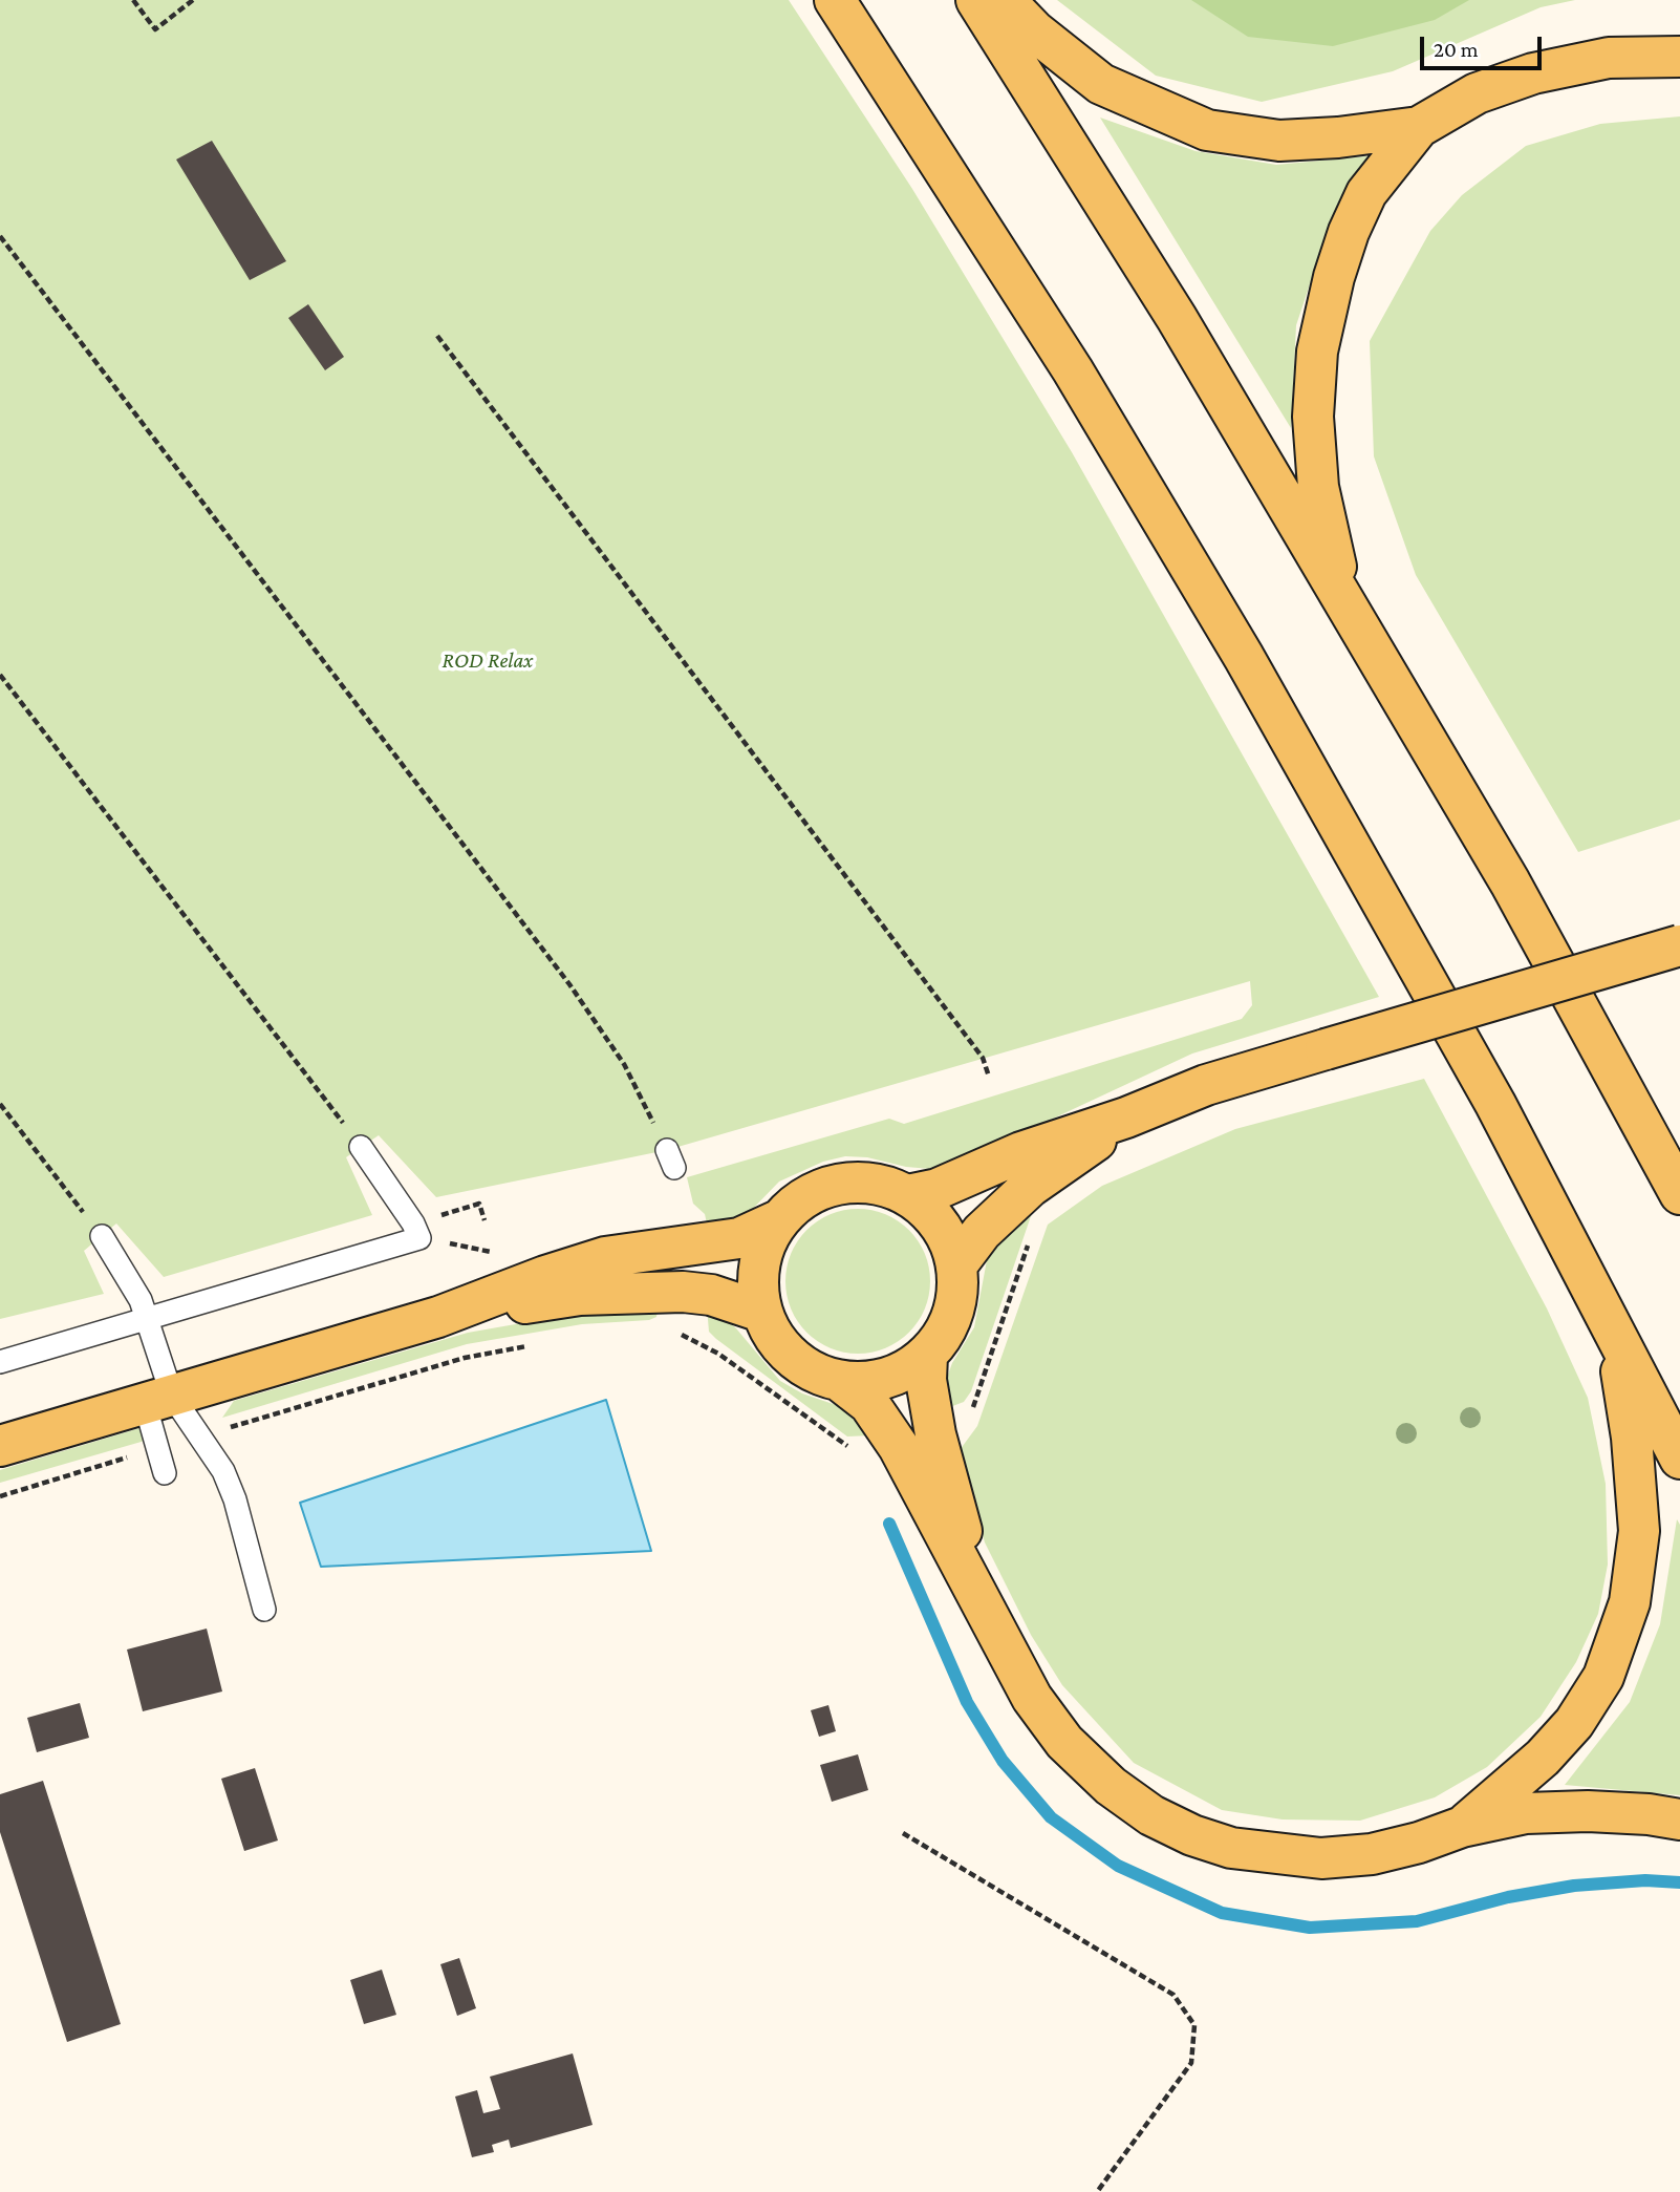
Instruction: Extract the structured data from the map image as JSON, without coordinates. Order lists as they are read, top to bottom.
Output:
{
  "parks": ["ROD Relax"],
  "scale_bar": "20 m"
}
